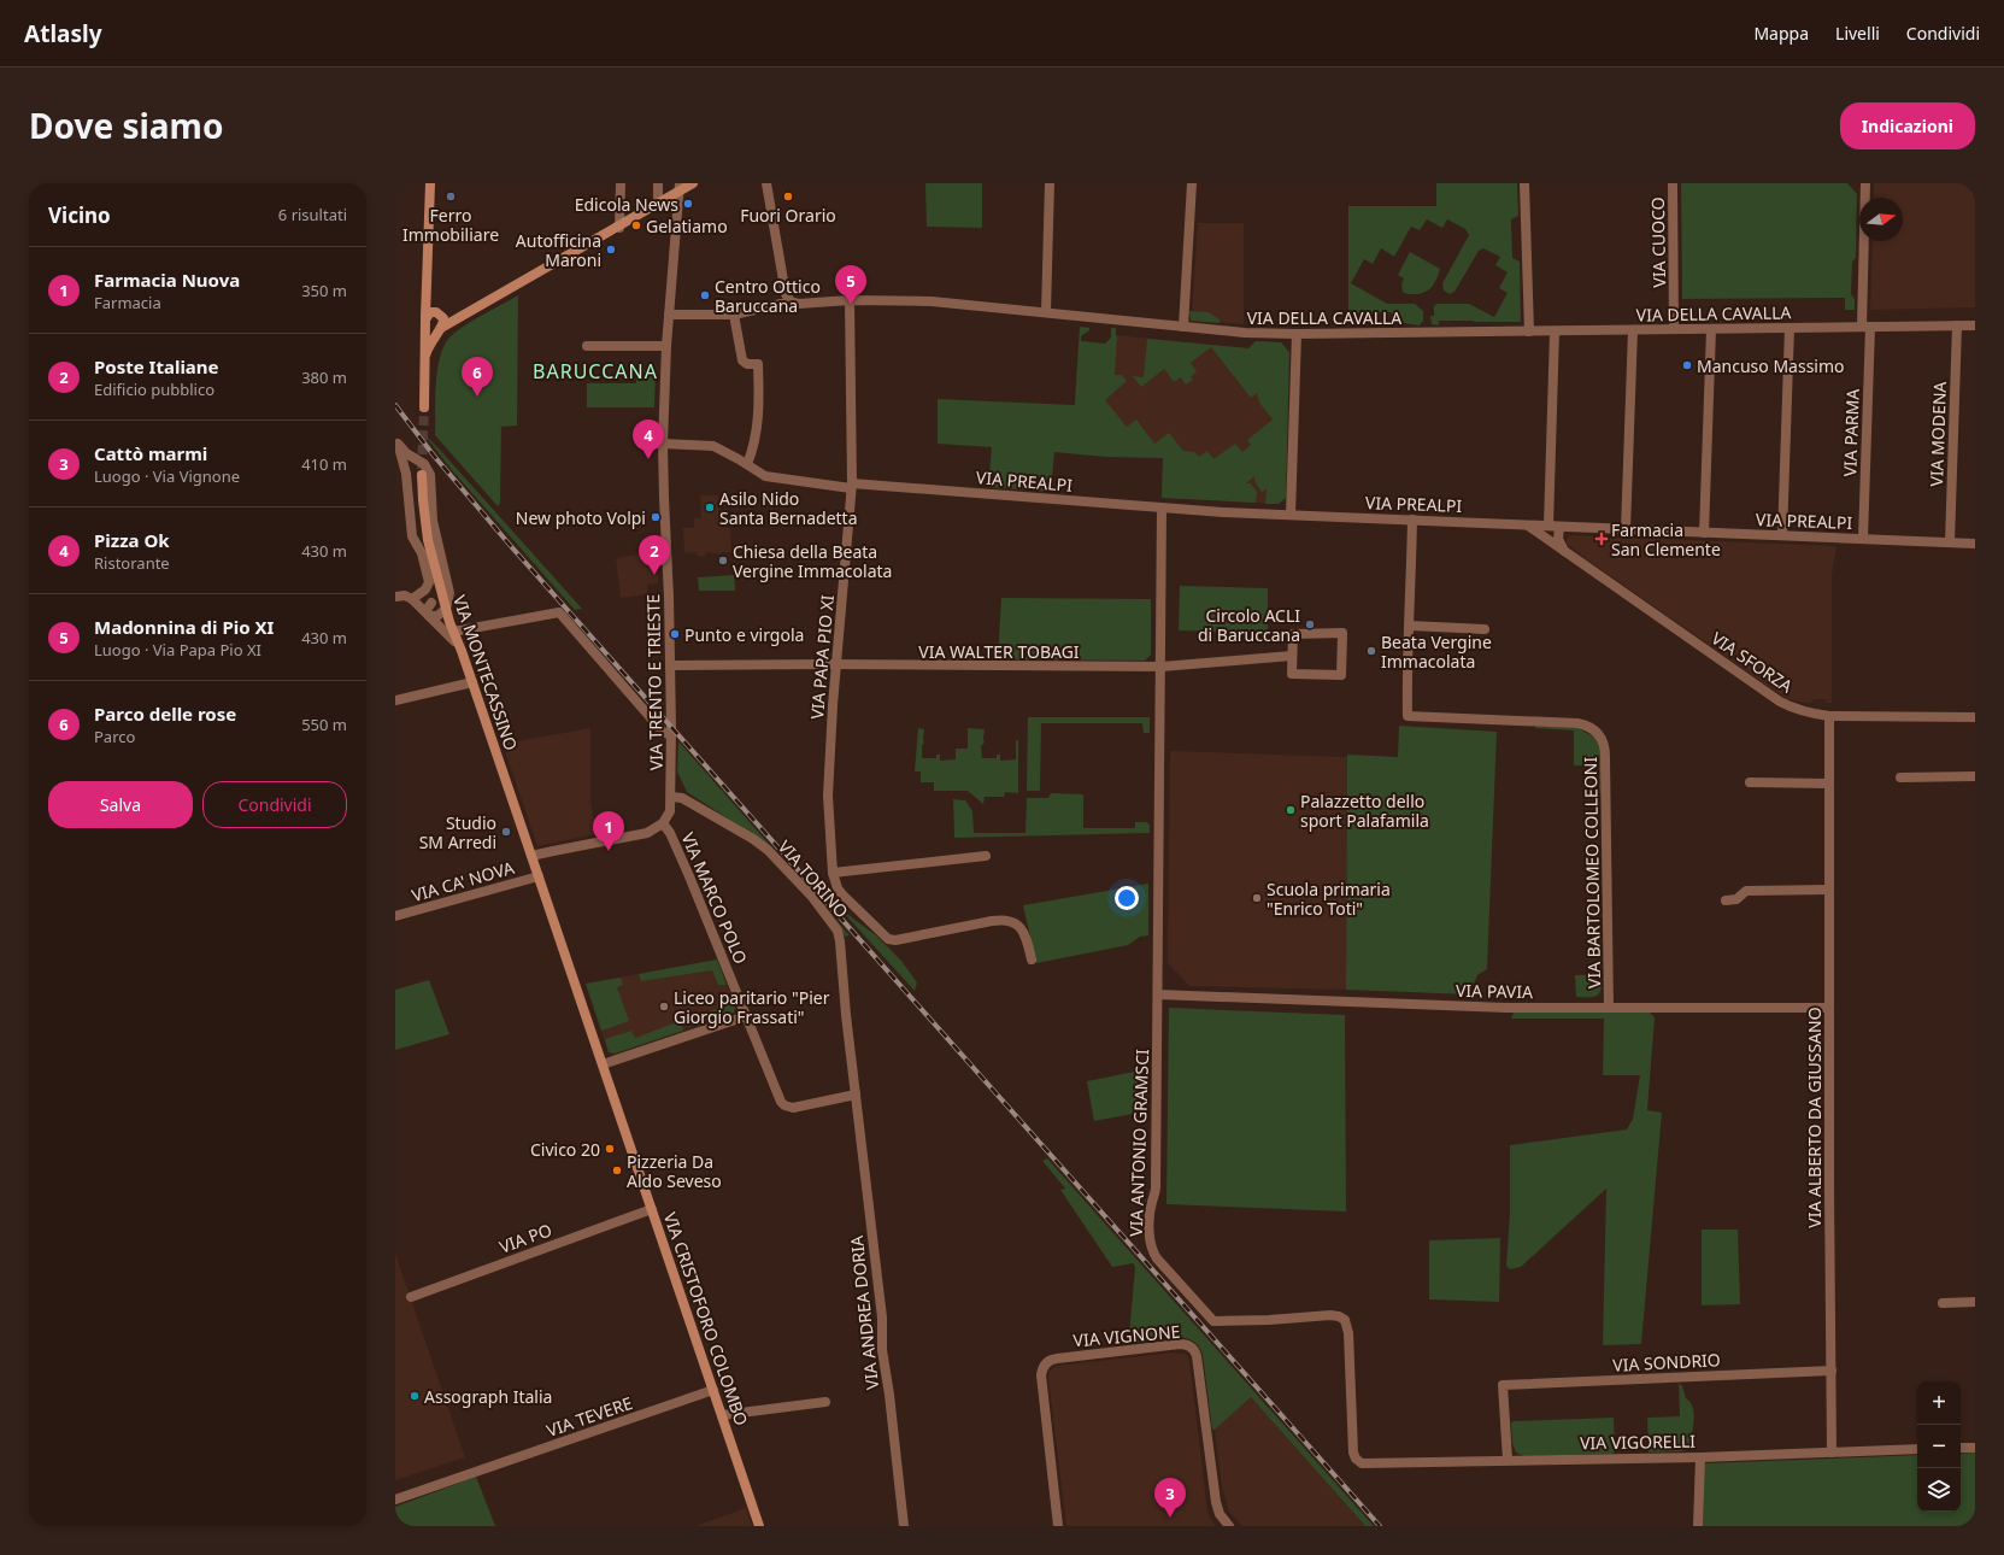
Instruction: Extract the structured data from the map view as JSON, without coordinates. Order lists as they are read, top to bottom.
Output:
{
  "streets": {
    "street": [
      "VIA CUOCO",
      "VIA DELLA CAVALLA",
      "VIA PARMA",
      "VIA MODENA",
      "VIA PREALPI",
      "VIA WALTER TOBAGI",
      "VIA PAPA PIO XI",
      "VIA SFORZA",
      "VIA MONTECASSINO",
      "VIA TRENTO E TRIESTE",
      "VIA BARTOLOMEO COLLEONI",
      "VIA TORINO",
      "VIA CA' NOVA",
      "VIA MARCO POLO",
      "VIA PAVIA",
      "VIA ALBERTO DA GIUSSANO",
      "VIA ANTONIO GRAMSCI",
      "VIA PO",
      "VIA ANDREA DORIA",
      "VIA CRISTOFORO COLOMBO",
      "VIA VIGNONE",
      "VIA SONDRIO",
      "VIA TEVERE",
      "VIA VIGORELLI"
    ]
  },
  "crossings": [
    ["VIA CUOCO", "VIA DELLA CAVALLA"],
    ["VIA DELLA CAVALLA", "VIA PARMA"],
    ["VIA DELLA CAVALLA", "VIA MODENA"],
    ["VIA DELLA CAVALLA", "VIA PAPA PIO XI"],
    ["VIA DELLA CAVALLA", "VIA TRENTO E TRIESTE"],
    ["VIA PARMA", "VIA PREALPI"],
    ["VIA MODENA", "VIA PREALPI"],
    ["VIA PREALPI", "VIA PAPA PIO XI"],
    ["VIA PREALPI", "VIA SFORZA"],
    ["VIA PREALPI", "VIA TRENTO E TRIESTE"],
    ["VIA PREALPI", "VIA BARTOLOMEO COLLEONI"],
    ["VIA PREALPI", "VIA ANTONIO GRAMSCI"],
    ["VIA WALTER TOBAGI", "VIA PAPA PIO XI"],
    ["VIA WALTER TOBAGI", "VIA TRENTO E TRIESTE"],
    ["VIA WALTER TOBAGI", "VIA ANTONIO GRAMSCI"],
    ["VIA SFORZA", "VIA ALBERTO DA GIUSSANO"],
    ["VIA MONTECASSINO", "VIA CA' NOVA"],
    ["VIA MONTECASSINO", "VIA CRISTOFORO COLOMBO"],
    ["VIA TRENTO E TRIESTE", "VIA TORINO"],
    ["VIA TRENTO E TRIESTE", "VIA MARCO POLO"],
    ["VIA BARTOLOMEO COLLEONI", "VIA PAVIA"],
    ["VIA TORINO", "VIA MARCO POLO"],
    ["VIA TORINO", "VIA ANDREA DORIA"],
    ["VIA CA' NOVA", "VIA CRISTOFORO COLOMBO"],
    ["VIA MARCO POLO", "VIA ANDREA DORIA"],
    ["VIA PAVIA", "VIA ALBERTO DA GIUSSANO"],
    ["VIA PAVIA", "VIA ANTONIO GRAMSCI"],
    ["VIA ALBERTO DA GIUSSANO", "VIA SONDRIO"],
    ["VIA ALBERTO DA GIUSSANO", "VIA VIGORELLI"],
    ["VIA ANTONIO GRAMSCI", "VIA VIGORELLI"],
    ["VIA PO", "VIA CRISTOFORO COLOMBO"],
    ["VIA CRISTOFORO COLOMBO", "VIA TEVERE"],
    ["VIA SONDRIO", "VIA VIGORELLI"]
  ],
  "districts": ["BARUCCANA"],
  "places": {
    "other": [
      "Ferro Immobiliare",
      "Fuori Orario",
      "Edicola News",
      "Gelatiamo",
      "Autofficina Maroni",
      "Centro Ottico Baruccana",
      "Mancuso Massimo",
      "Asilo Nido Santa Bernadetta",
      "New photo Volpi",
      "Chiesa della Beata Vergine Immacolata",
      "Circolo ACLI di Baruccana",
      "Punto e virgola",
      "Beata Vergine Immacolata",
      "Palazzetto dello sport Palafamila",
      "Studio SM Arredi",
      "Scuola primaria \"Enrico Toti\"",
      "Liceo paritario \"Pier Giorgio Frassati\"",
      "Civico 20",
      "Pizzeria Da Aldo Seveso",
      "Assograph Italia"
    ],
    "health": ["Farmacia San Clemente"]
  },
  "north": "right",
  "page": {
    "header": "Atlasly",
    "nav": ["Mappa", "Livelli", "Condividi"],
    "title": "Dove siamo",
    "buttons": [
      "Indicazioni",
      ["Salva", "Condividi"]
    ],
    "heading": ["Vicino", "6 risultati"],
    "list": [
      {
        "mark": "1",
        "name": "Farmacia Nuova",
        "note": "Farmacia",
        "value": "350 m"
      },
      {
        "mark": "2",
        "name": "Poste Italiane",
        "note": "Edificio pubblico",
        "value": "380 m"
      },
      {
        "mark": "3",
        "name": "Cattò marmi",
        "note": "Luogo · Via Vignone",
        "value": "410 m"
      },
      {
        "mark": "4",
        "name": "Pizza Ok",
        "note": "Ristorante",
        "value": "430 m"
      },
      {
        "mark": "5",
        "name": "Madonnina di Pio XI",
        "note": "Luogo · Via Papa Pio XI",
        "value": "430 m"
      },
      {
        "mark": "6",
        "name": "Parco delle rose",
        "note": "Parco",
        "value": "550 m"
      }
    ],
    "pins": [
      "5",
      "6",
      "4",
      "2",
      "1",
      "3"
    ],
    "map_buttons": ["+", "−"]
  }
}
